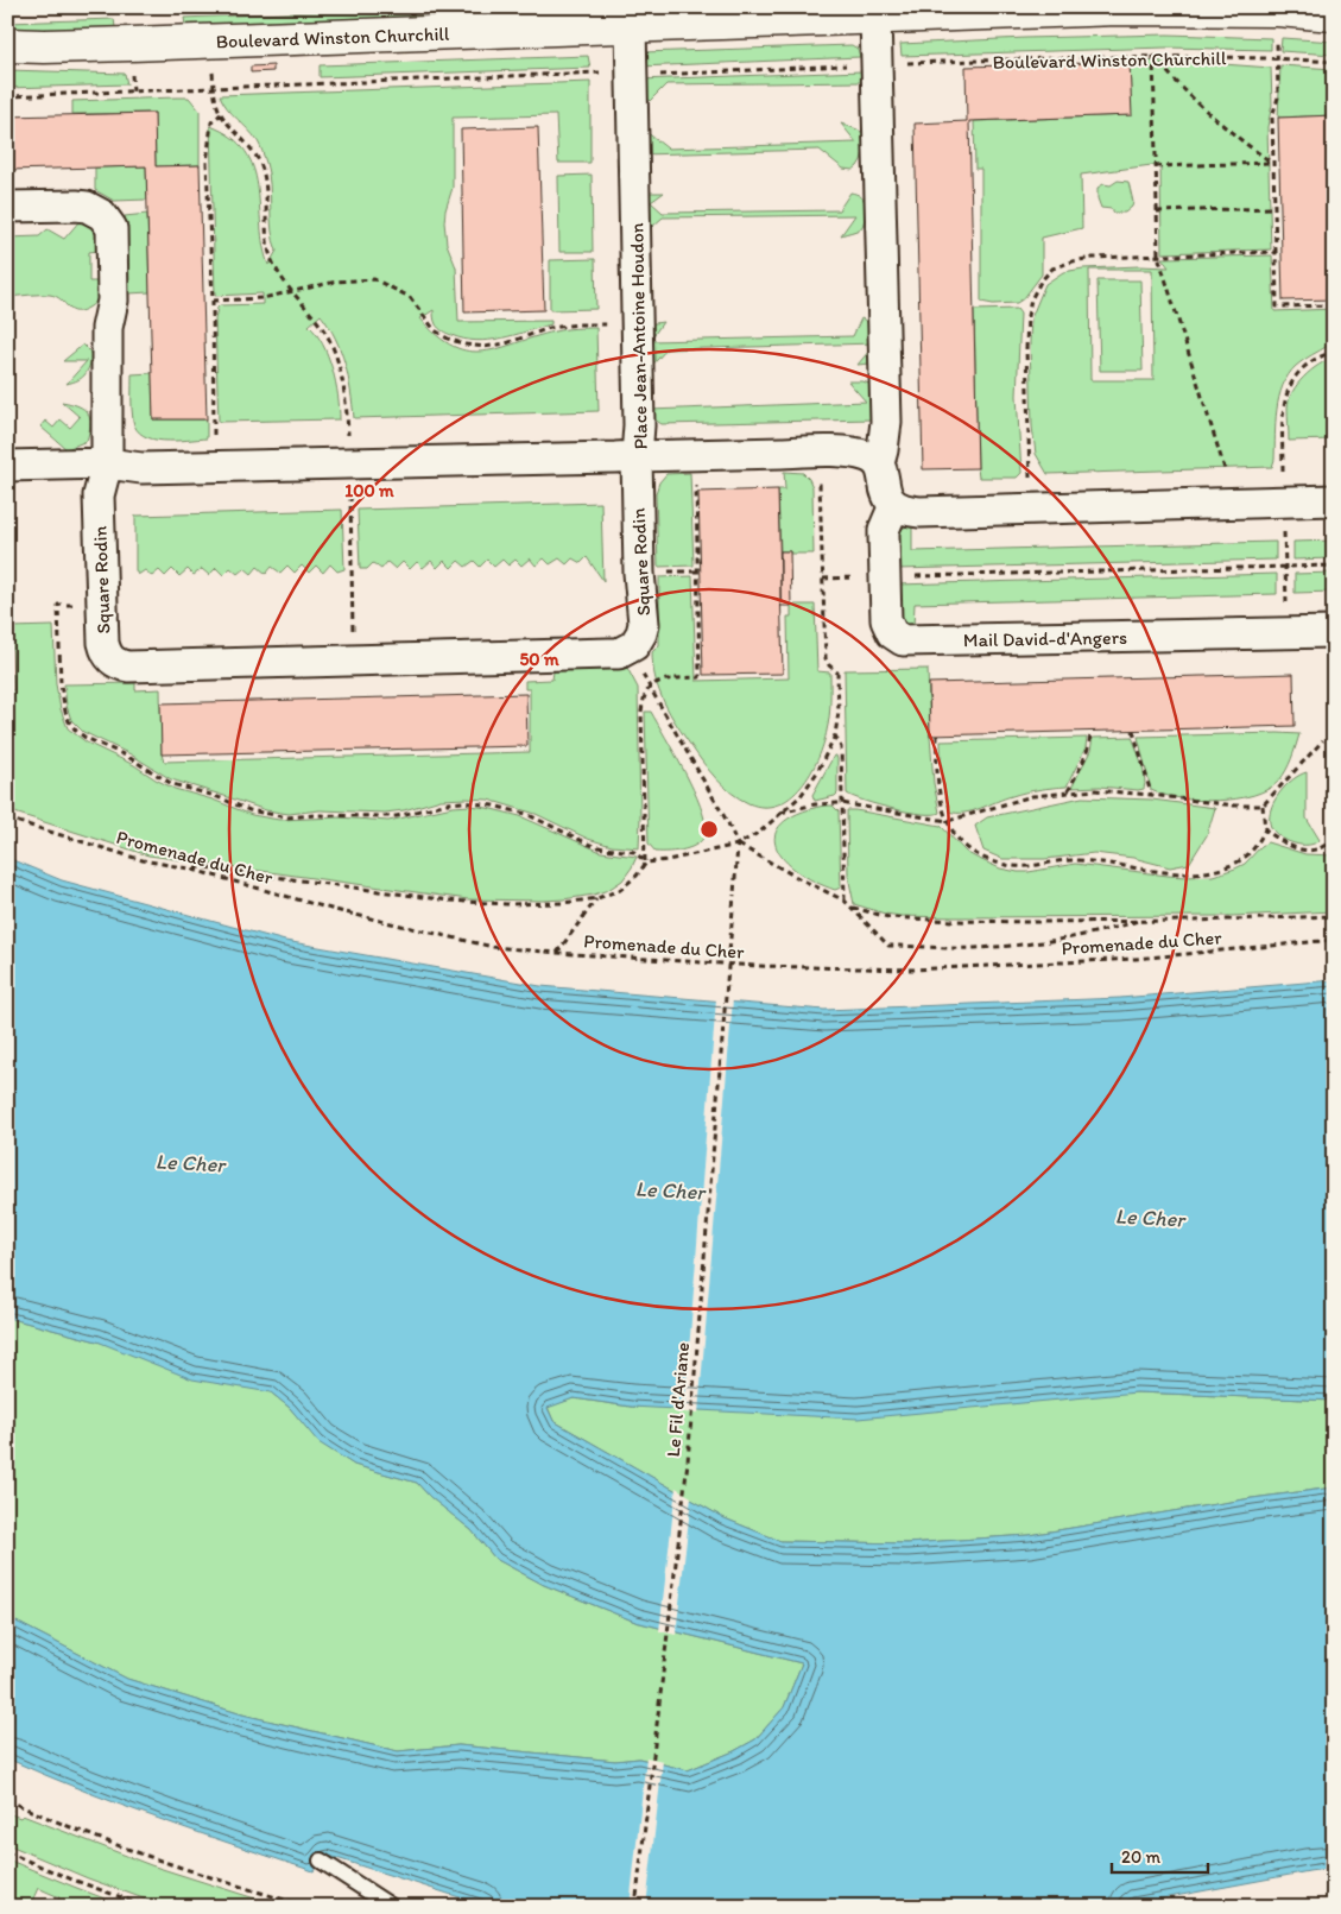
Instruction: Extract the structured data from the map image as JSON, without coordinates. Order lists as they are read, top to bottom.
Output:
{
  "streets": {
    "main road": ["Boulevard Winston Churchill"],
    "street": ["Place Jean-Antoine Houdon", "Square Rodin", "Mail David-d'Angers"],
    "path": ["Promenade du Cher", "Le Fil d'Ariane"]
  },
  "crossings": [
    ["Boulevard Winston Churchill", "Place Jean-Antoine Houdon"],
    ["Place Jean-Antoine Houdon", "Square Rodin"]
  ],
  "water": ["Le Cher"],
  "scale_bar": "20 m",
  "rings": ["100 m", "50 m"]
}
